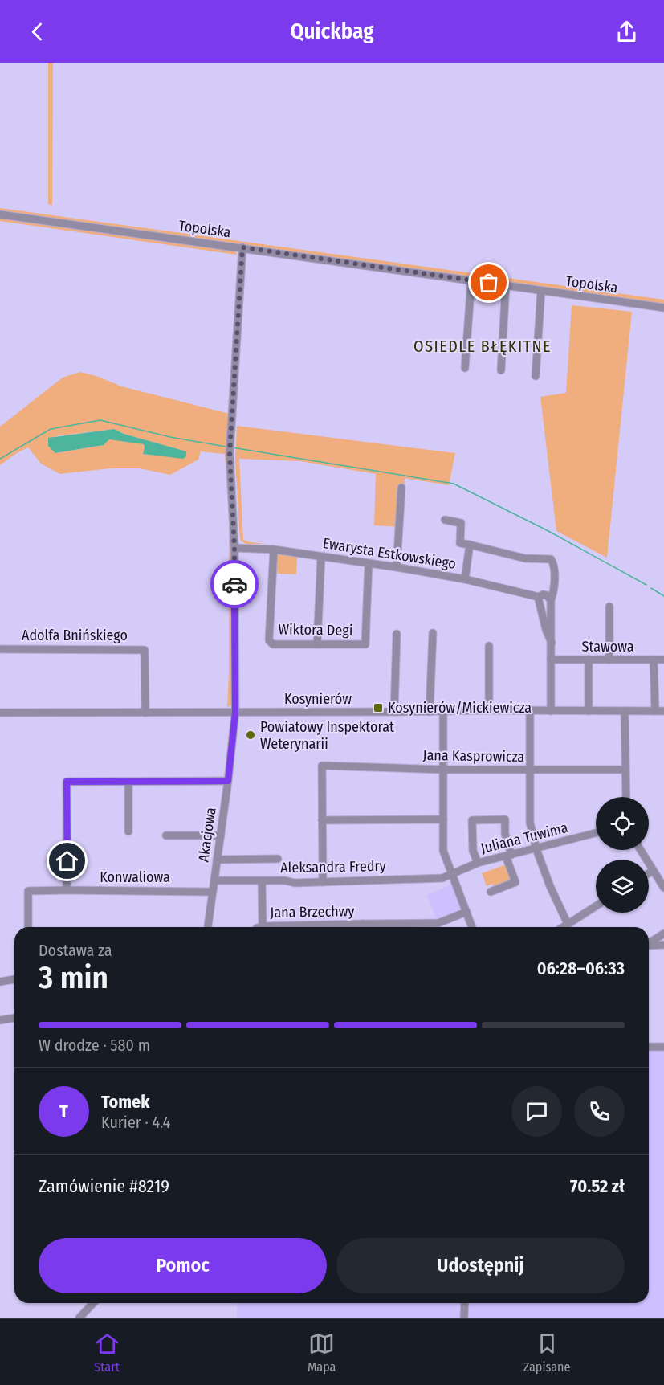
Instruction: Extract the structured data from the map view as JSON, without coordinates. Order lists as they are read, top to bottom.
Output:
{
  "streets": {
    "street": [
      "Topolska",
      "Ewarysta Estkowskiego",
      "Wiktora Degi",
      "Adolfa Bnińskiego",
      "Stawowa",
      "Kosynierów",
      "Jana Kasprowicza",
      "Akacjowa",
      "Juliana Tuwima",
      "Aleksandra Fredry",
      "Konwaliowa",
      "Jana Brzechwy"
    ]
  },
  "crossings": [
    ["Topolska", "Akacjowa"],
    ["Ewarysta Estkowskiego", "Wiktora Degi"],
    ["Ewarysta Estkowskiego", "Akacjowa"],
    ["Adolfa Bnińskiego", "Kosynierów"],
    ["Kosynierów", "Akacjowa"],
    ["Akacjowa", "Aleksandra Fredry"],
    ["Akacjowa", "Konwaliowa"],
    ["Juliana Tuwima", "Aleksandra Fredry"]
  ],
  "districts": ["OSIEDLE BŁĘKITNE"],
  "places": {
    "transit": ["Kosynierów/Mickiewicza"],
    "other": ["Powiatowy Inspektorat Weterynarii"]
  },
  "page": {
    "header": "Quickbag",
    "heading": ["3 min", "Dostawa za", "06:28–06:33"],
    "panel": [
      "Tomek",
      "Kurier · 4.4",
      "Zamówienie #8219",
      "70.52 zł"
    ],
    "bar": "W drodze · 580 m",
    "round": "T",
    "buttons": ["Pomoc", "Udostępnij"],
    "tabs": ["Start", "Mapa", "Zapisane"]
  }
}
